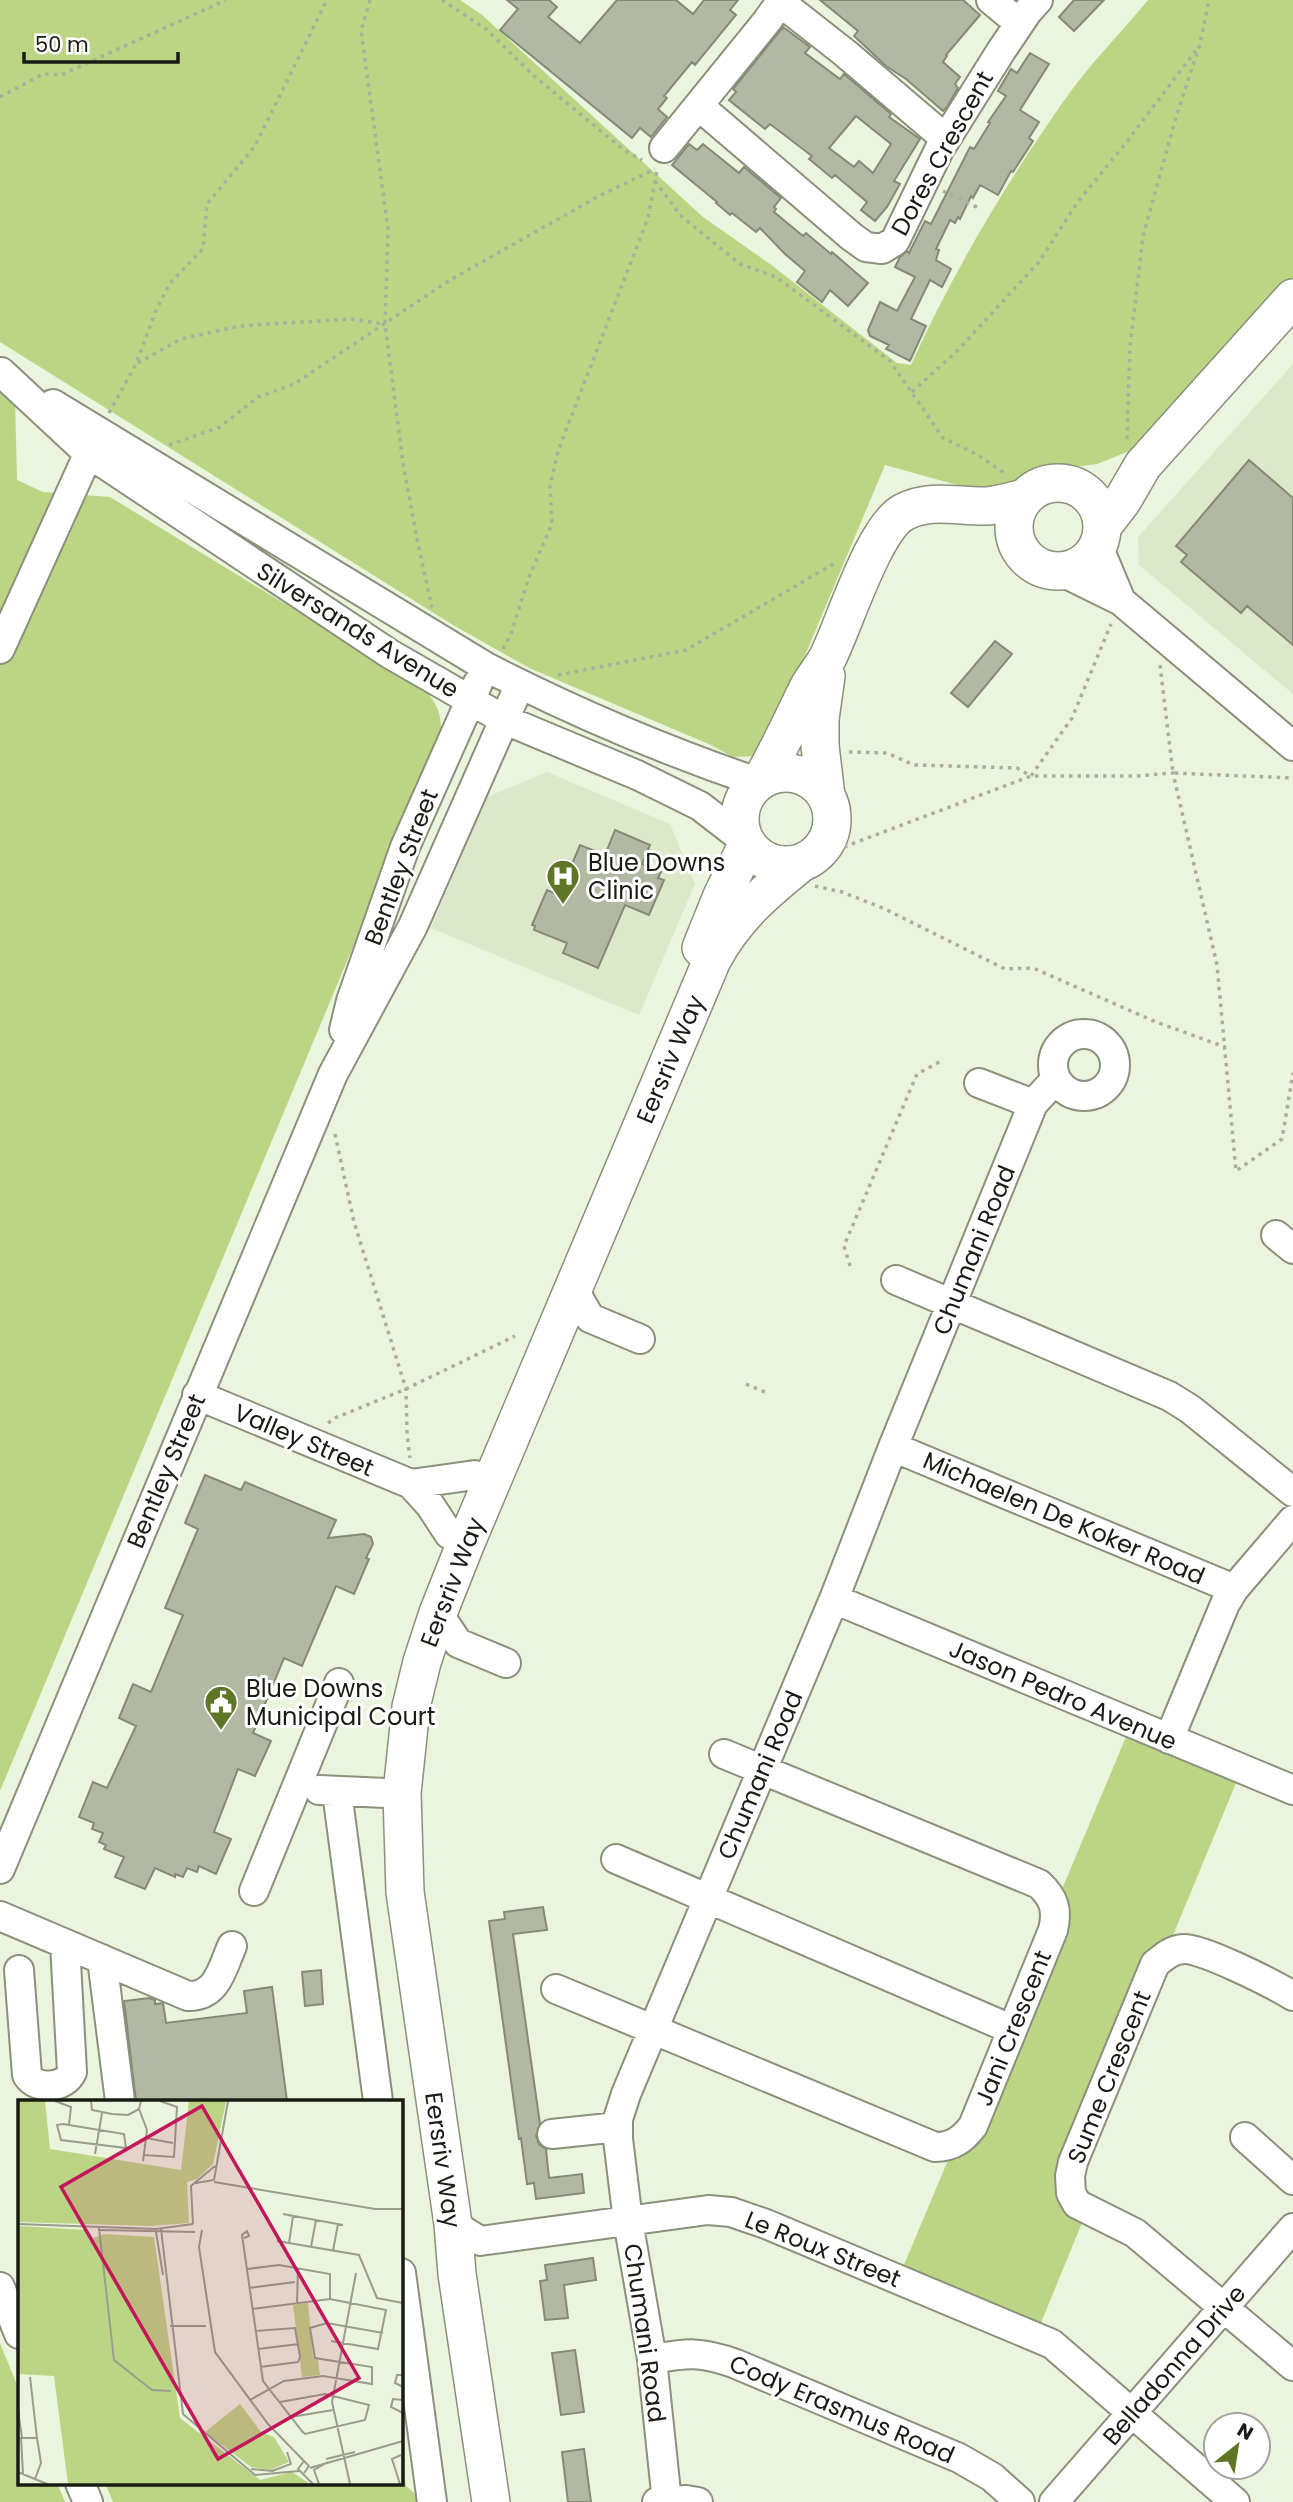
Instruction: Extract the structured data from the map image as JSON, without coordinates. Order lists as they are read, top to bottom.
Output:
{
  "streets": {
    "main road": ["Eersriv Way"],
    "street": [
      "Dores Crescent",
      "Silversands Avenue",
      "Bentley Street",
      "Chumani Road",
      "Valley Street",
      "Michaelen De Koker Road",
      "Jason Pedro Avenue",
      "Jani Crescent",
      "Sume Crescent",
      "Le Roux Street",
      "Belladonna Drive",
      "Cody Erasmus Road"
    ]
  },
  "crossings": [
    ["Silversands Avenue", "Bentley Street"],
    ["Silversands Avenue", "Eersriv Way"],
    ["Bentley Street", "Valley Street"],
    ["Eersriv Way", "Valley Street"],
    ["Eersriv Way", "Le Roux Street"],
    ["Chumani Road", "Michaelen De Koker Road"],
    ["Chumani Road", "Jason Pedro Avenue"],
    ["Chumani Road", "Jani Crescent"],
    ["Chumani Road", "Le Roux Street"],
    ["Chumani Road", "Cody Erasmus Road"],
    ["Sume Crescent", "Belladonna Drive"],
    ["Le Roux Street", "Belladonna Drive"]
  ],
  "places": {
    "hospital": ["Blue Downs Clinic"],
    "public building": ["Blue Downs Municipal Court"]
  },
  "scale_bar": "50 m",
  "north": "top right"
}
